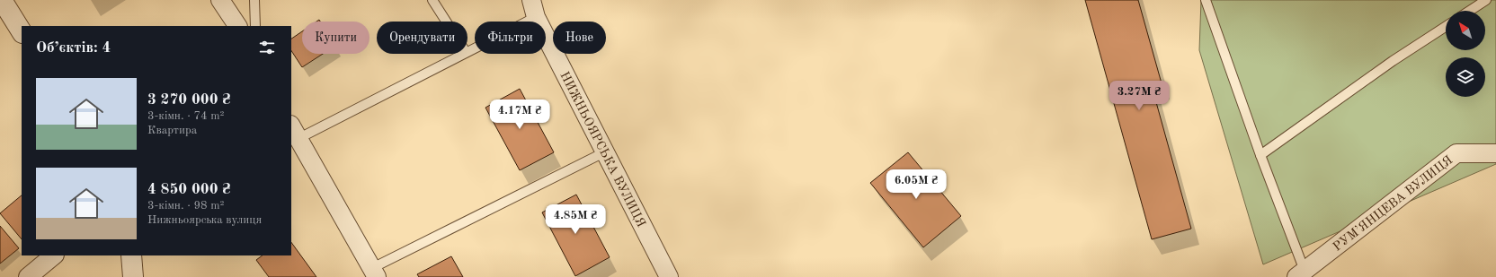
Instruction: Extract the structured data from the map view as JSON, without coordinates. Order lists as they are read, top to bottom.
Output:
{
  "streets": {
    "street": ["НИЖНЬОЯРСЬКА ВУЛИЦЯ", "РУМ’ЯНЦЕВА ВУЛИЦЯ"]
  },
  "north": "top left",
  "page": {
    "chip": [
      "Купити",
      "Орендувати",
      "Фільтри",
      "Нове"
    ],
    "heading": "Об’єктів: 4",
    "list": [
      {
        "name": "3 270 000 ₴",
        "note": "3-кімн. · 74 m² · Квартира"
      },
      {
        "name": "4 850 000 ₴",
        "note": "3-кімн. · 98 m² · Нижньоярська вулиця"
      }
    ],
    "price": [
      "3.27M ₴",
      "4.17M ₴",
      "6.05M ₴",
      "4.85M ₴"
    ]
  }
}
